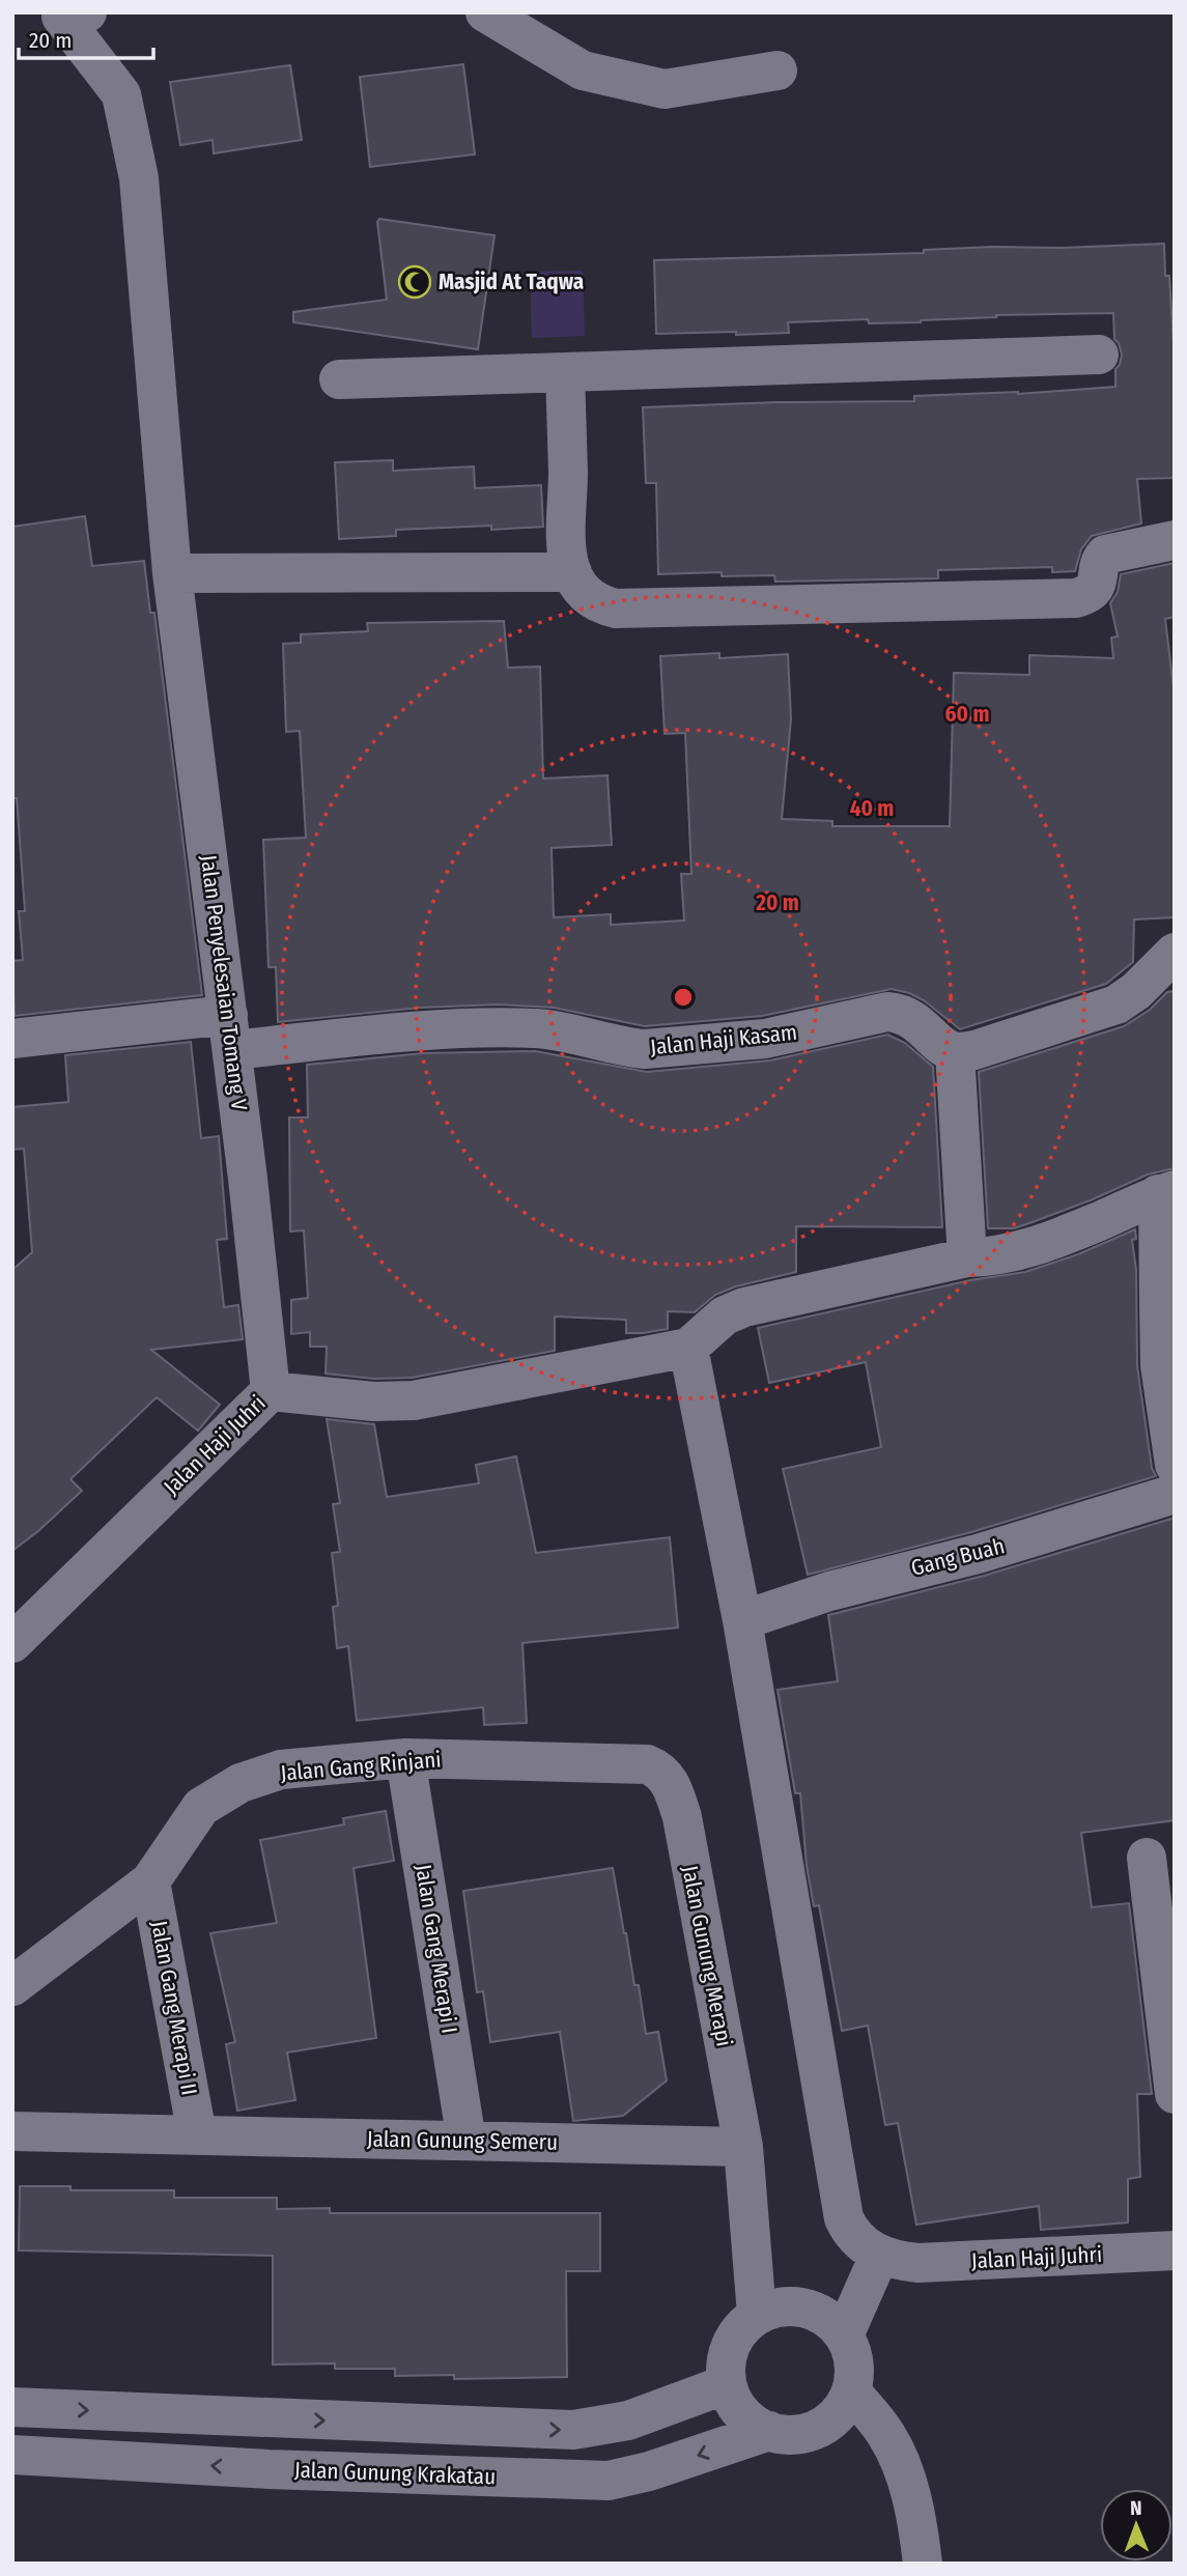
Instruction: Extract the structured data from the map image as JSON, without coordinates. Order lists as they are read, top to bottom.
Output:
{
  "streets": {
    "street": [
      "Jalan Penyelesaian Tomang V",
      "Jalan Haji Kasam",
      "Jalan Haji Juhri",
      "Gang Buah",
      "Jalan Gang Rinjani",
      "Jalan Gang Merapi I",
      "Jalan Gunung Merapi",
      "Jalan Gang Merapi II",
      "Jalan Gunung Semeru",
      "Jalan Gunung Krakatau"
    ]
  },
  "crossings": [
    ["Jalan Penyelesaian Tomang V", "Jalan Haji Kasam"],
    ["Jalan Penyelesaian Tomang V", "Jalan Haji Juhri"],
    ["Jalan Gang Rinjani", "Jalan Gang Merapi I"],
    ["Jalan Gang Rinjani", "Jalan Gunung Merapi"],
    ["Jalan Gang Rinjani", "Jalan Gang Merapi II"],
    ["Jalan Gang Merapi I", "Jalan Gunung Semeru"],
    ["Jalan Gunung Merapi", "Jalan Gunung Semeru"],
    ["Jalan Gang Merapi II", "Jalan Gunung Semeru"]
  ],
  "places": {
    "mosque": ["Masjid At Taqwa"]
  },
  "scale_bar": "20 m",
  "north": "top",
  "rings": ["60 m", "40 m", "20 m"]
}
